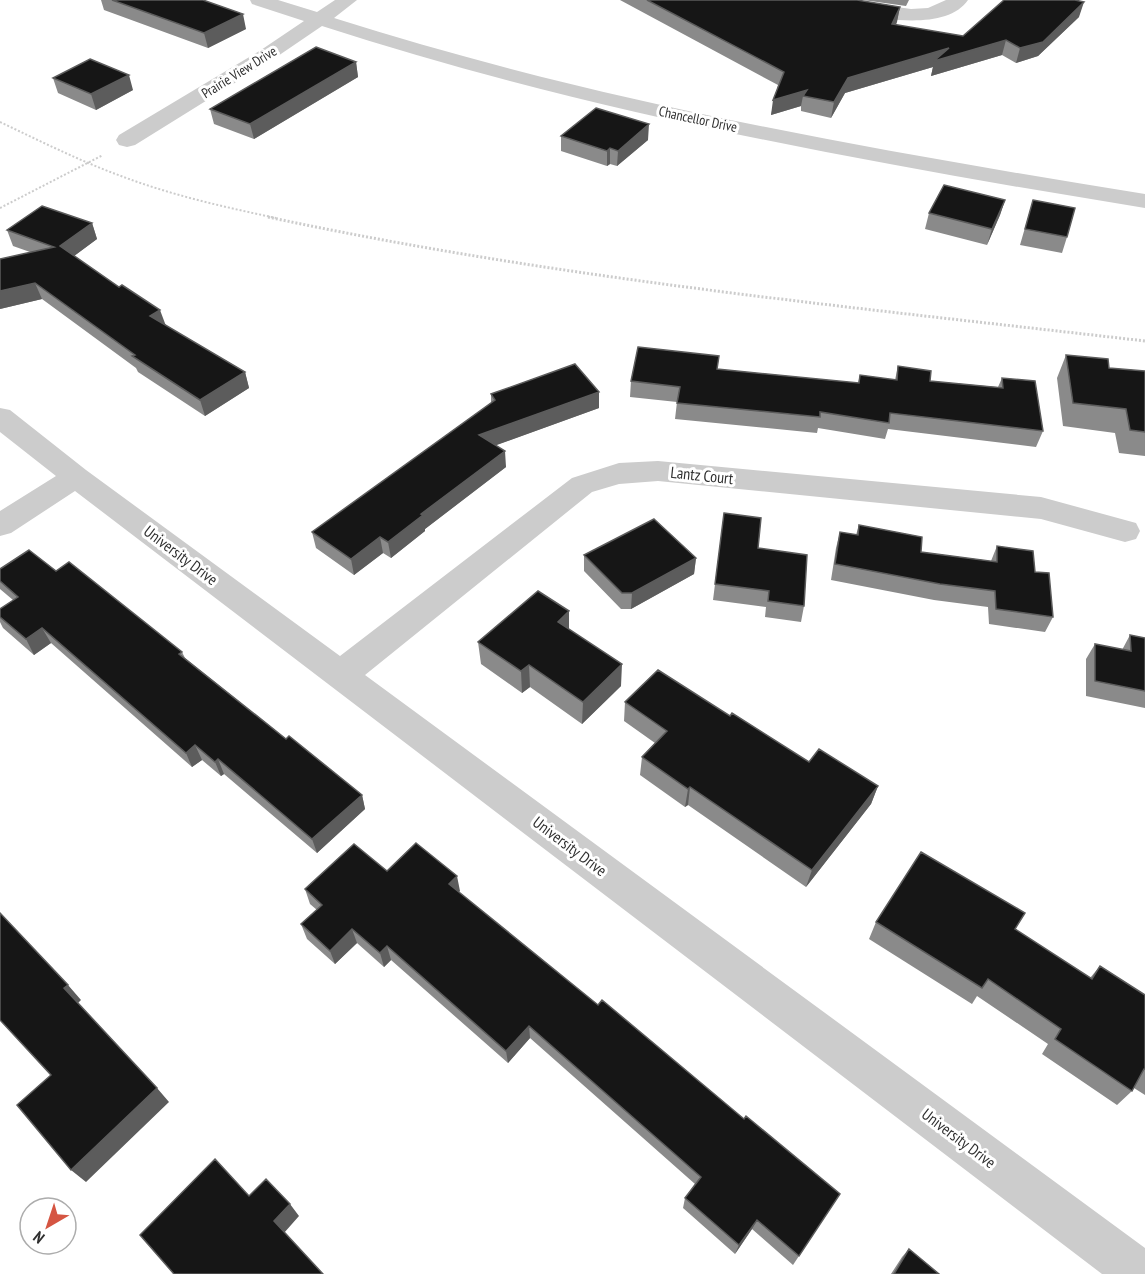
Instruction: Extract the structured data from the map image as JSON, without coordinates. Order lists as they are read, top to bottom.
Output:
{
  "streets": {
    "street": [
      "Prairie View Drive",
      "Chancellor Drive",
      "Lantz Court",
      "University Drive"
    ]
  },
  "crossings": [
    ["Prairie View Drive", "Chancellor Drive"],
    ["Lantz Court", "University Drive"]
  ],
  "north": "bottom left"
}
